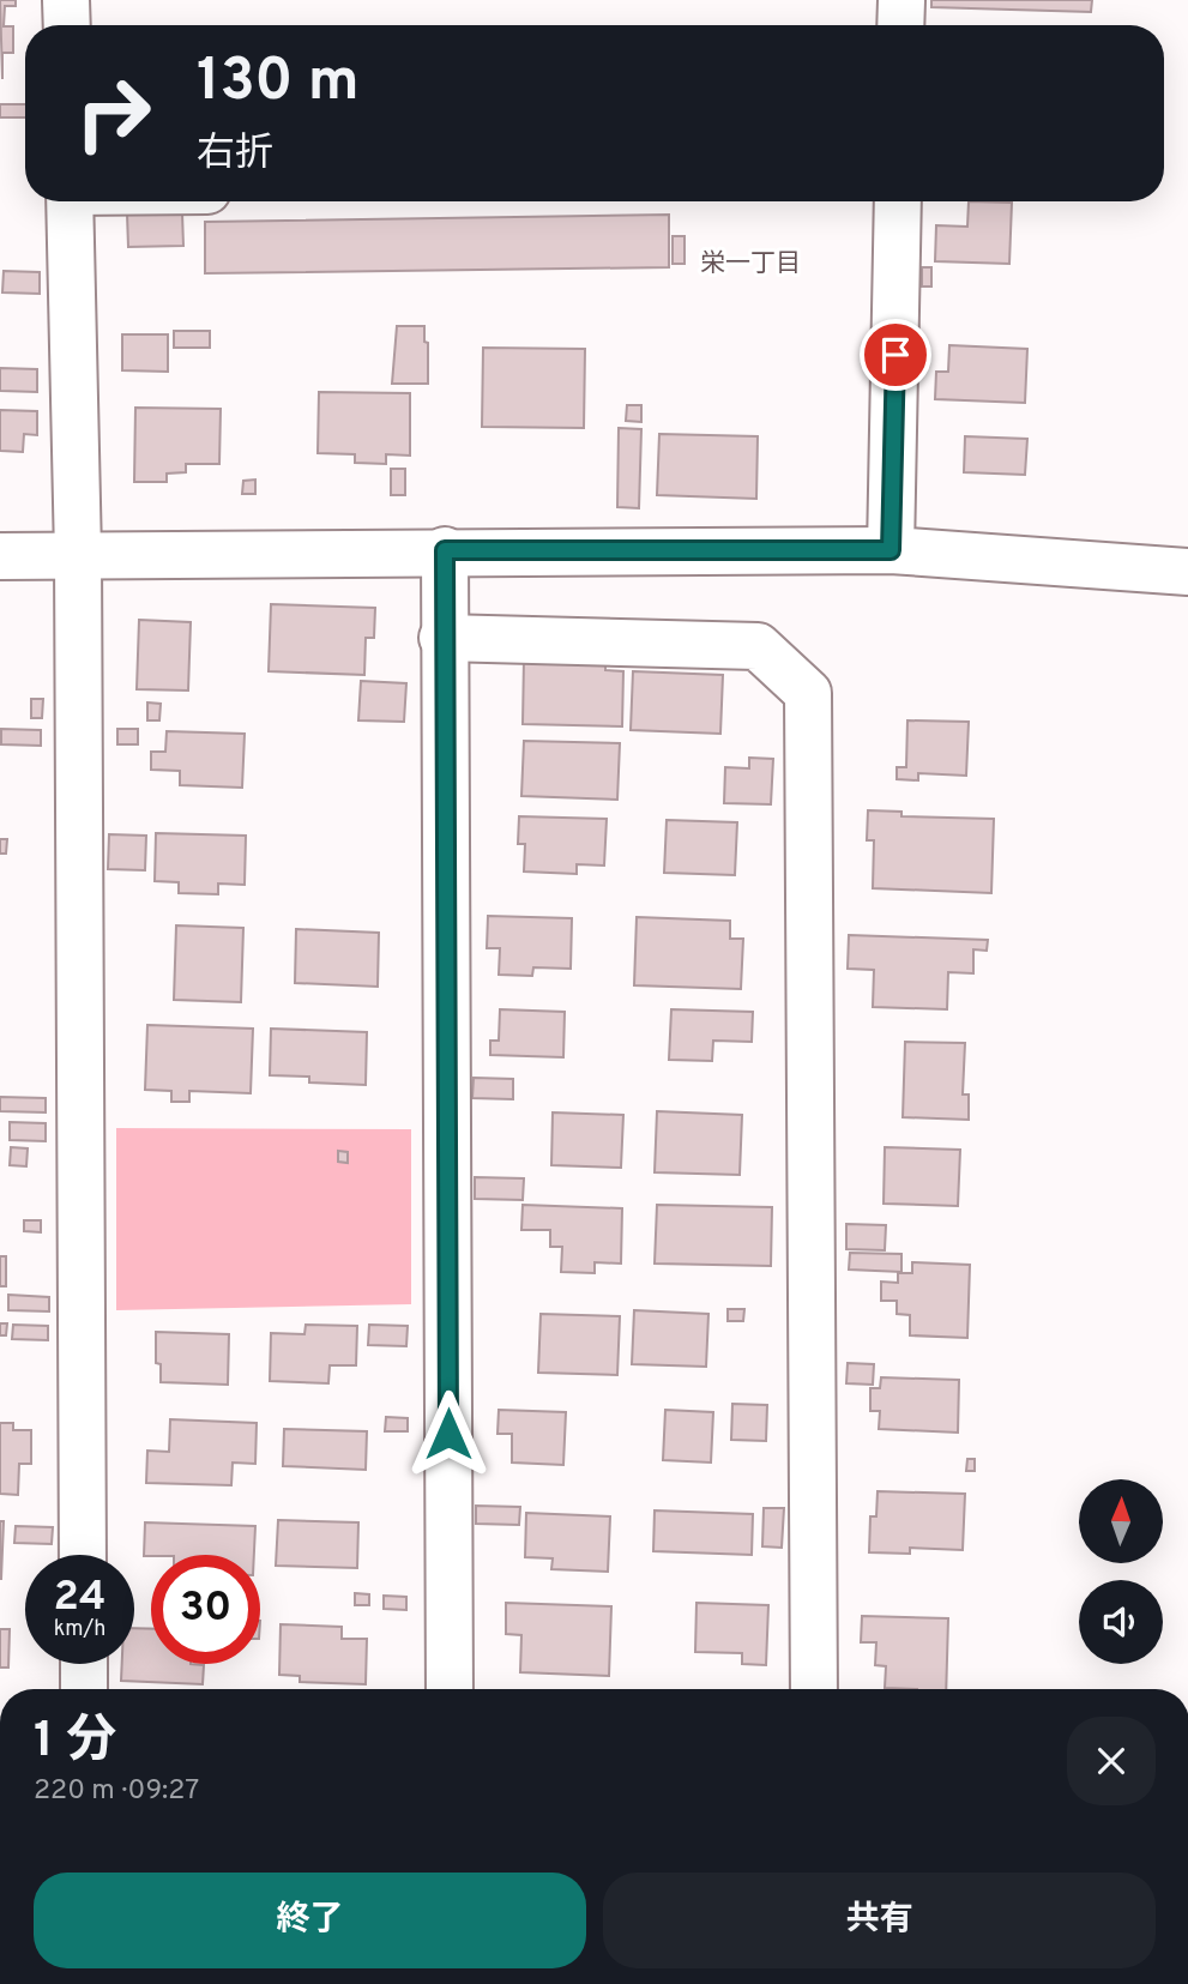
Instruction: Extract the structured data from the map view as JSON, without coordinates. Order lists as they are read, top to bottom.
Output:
{
  "districts": ["栄一丁目"],
  "north": "top",
  "page": {
    "turn": ["130 m", "右折"],
    "speed": "24 km/h",
    "limit": "30",
    "heading": ["1 分", "220 m · 09:27"],
    "buttons": ["終了", "共有"]
  }
}
